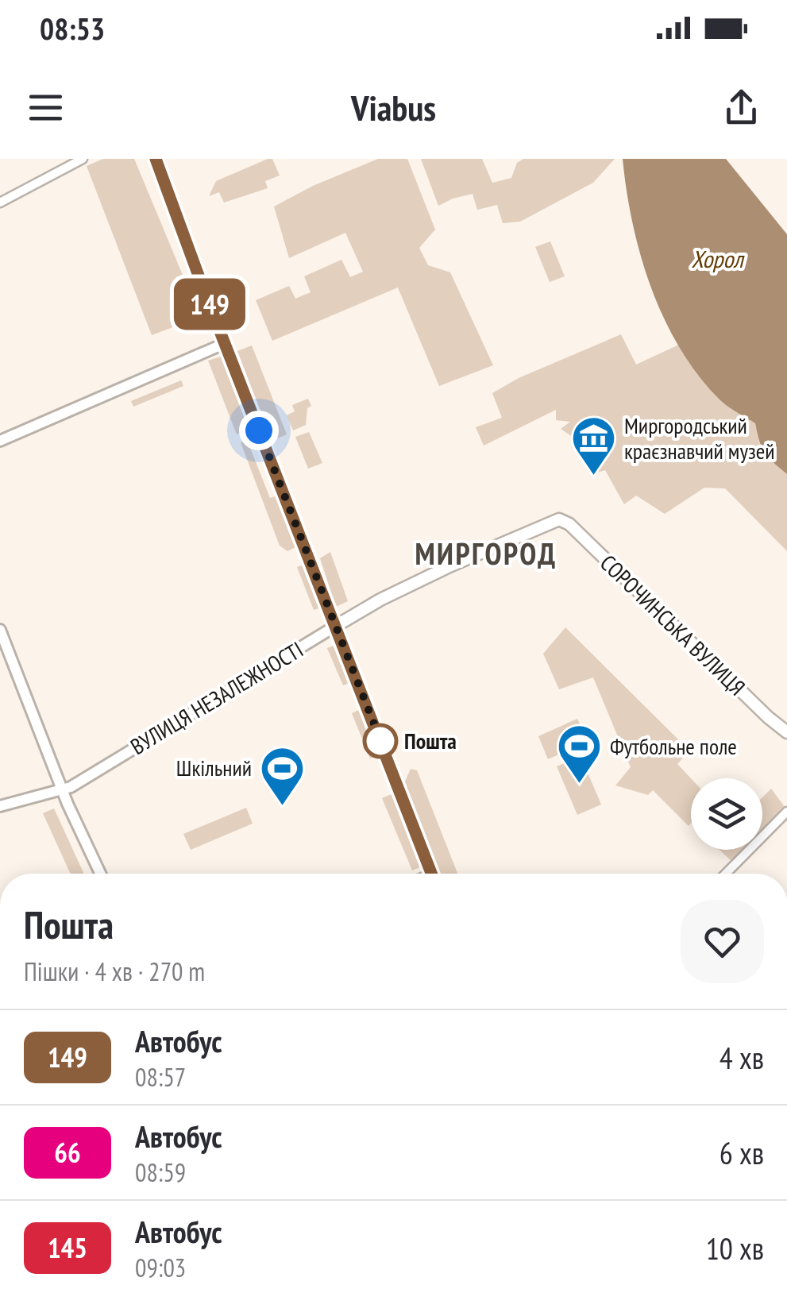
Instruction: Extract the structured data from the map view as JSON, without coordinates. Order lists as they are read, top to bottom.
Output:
{
  "streets": {
    "main road": ["СОРОЧИНСЬКА ВУЛИЦЯ", "ВУЛИЦЯ НЕЗАЛЕЖНОСТІ"]
  },
  "crossings": [
    ["СОРОЧИНСЬКА ВУЛИЦЯ", "ВУЛИЦЯ НЕЗАЛЕЖНОСТІ"]
  ],
  "districts": ["МИРГОРОД"],
  "water": ["Хорол"],
  "places": {
    "museum": ["Миргородський краєзнавчий музей"],
    "other": ["Пошта"],
    "sports": ["Футбольне поле", "Шкільний"]
  },
  "lines": ["bus line 149"],
  "page": {
    "status": "08:53",
    "header": "Viabus",
    "on_map": "149",
    "heading": ["Пошта", "Пішки · 4 хв · 270 m"],
    "list": [
      {
        "mark": "149",
        "name": "Автобус",
        "note": "08:57",
        "value": "4 хв"
      },
      {
        "mark": "66",
        "name": "Автобус",
        "note": "08:59",
        "value": "6 хв"
      },
      {
        "mark": "145",
        "name": "Автобус",
        "note": "09:03",
        "value": "10 хв"
      }
    ]
  }
}
